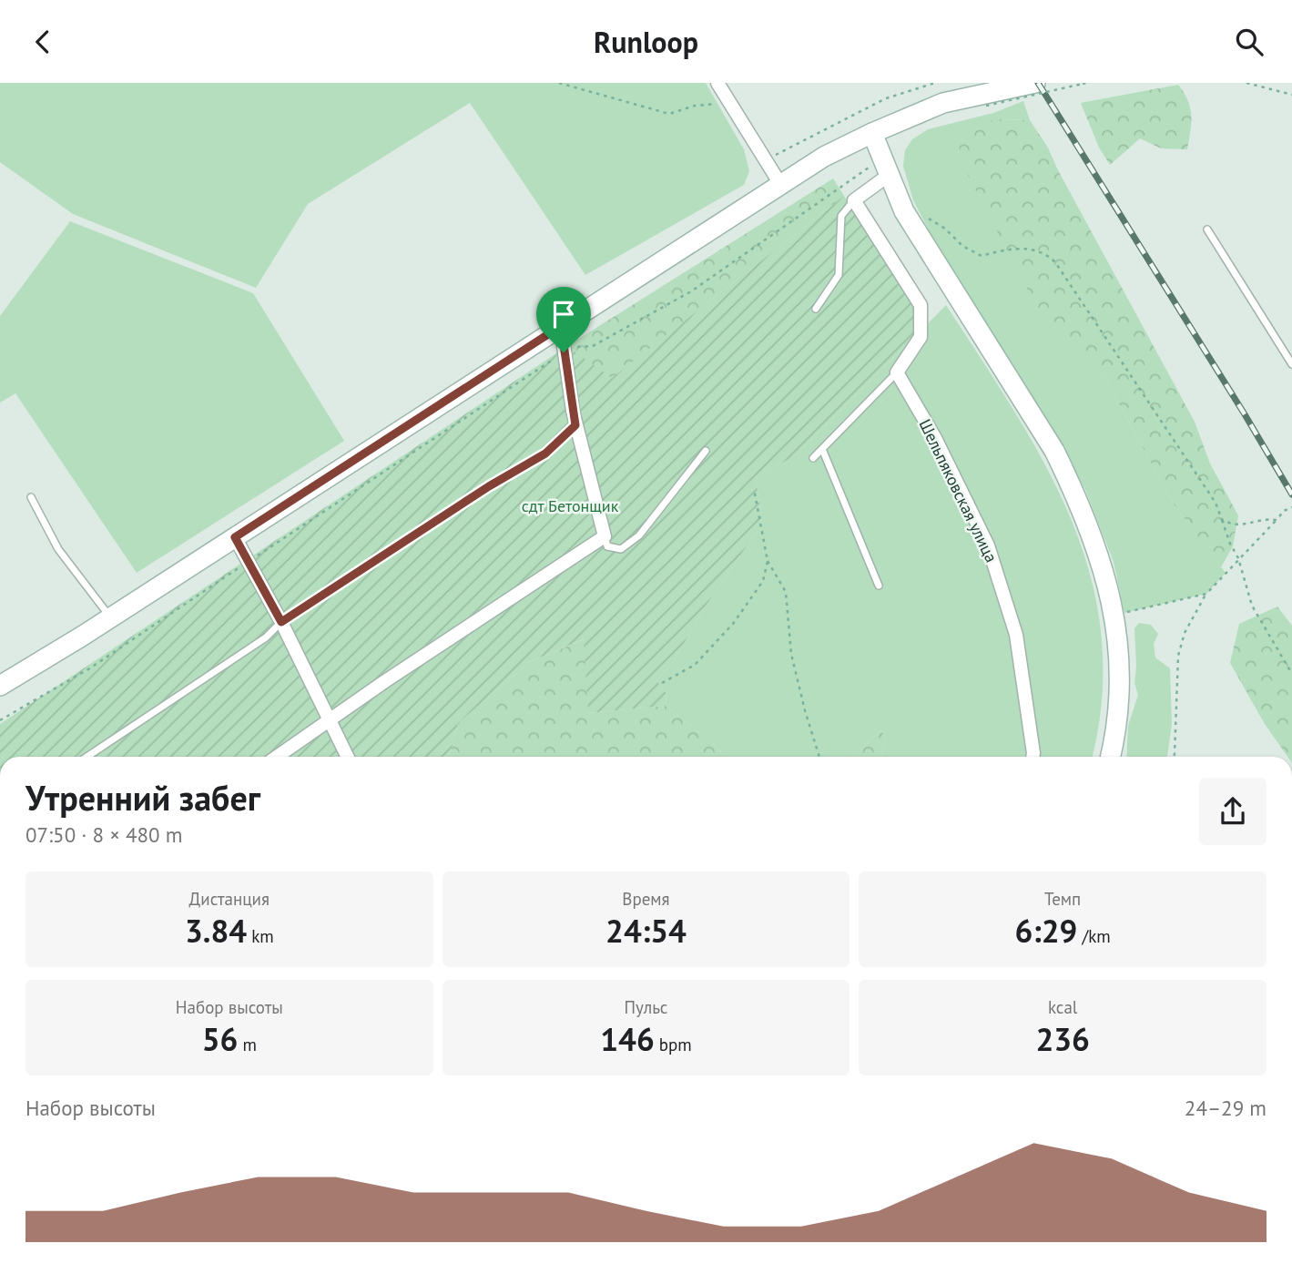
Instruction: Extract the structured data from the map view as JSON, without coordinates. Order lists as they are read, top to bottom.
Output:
{
  "streets": {
    "street": ["Шельпяковская улица"]
  },
  "parks": ["сдт Бетонщик"],
  "page": {
    "header": "Runloop",
    "heading": ["Утренний забег", "07:50 · 8 × 480 m"],
    "stats": [
      ["Дистанция", "3.84 km"],
      ["Время", "24:54"],
      ["Темп", "6:29 /km"],
      ["Набор высоты", "56 m"],
      ["Пульс", "146 bpm"],
      ["kcal", "236"]
    ],
    "chart": ["Набор высоты", "24–29 m"]
  }
}
